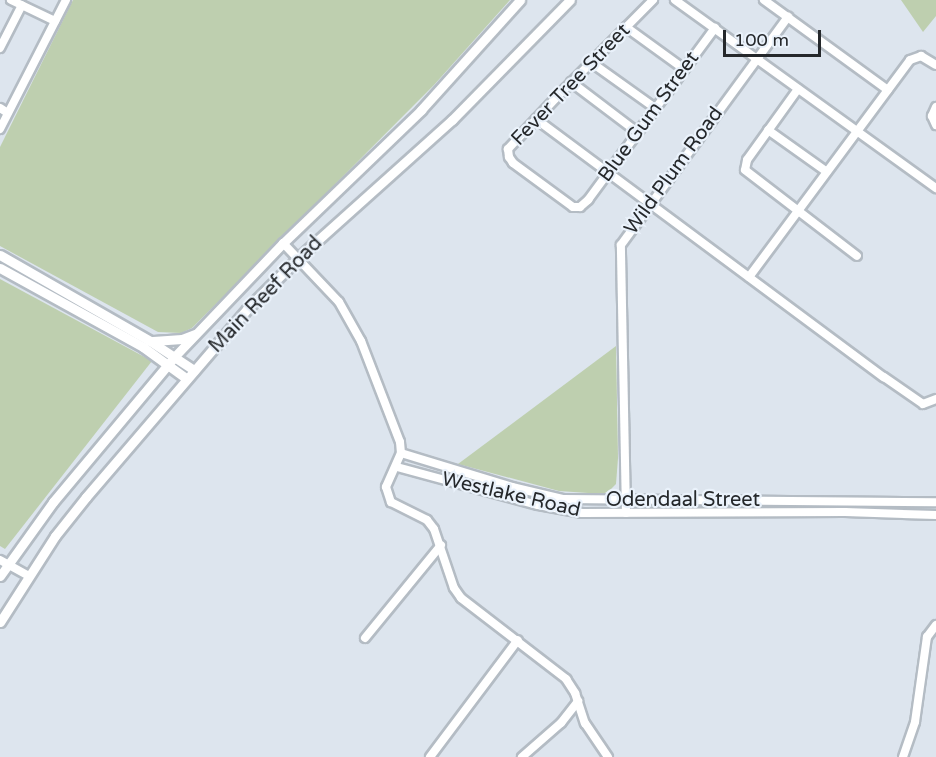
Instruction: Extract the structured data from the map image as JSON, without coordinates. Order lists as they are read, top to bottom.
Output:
{
  "streets": {
    "main road": ["Main Reef Road"],
    "street": [
      "Fever Tree Street",
      "Blue Gum Street",
      "Wild Plum Road",
      "Westlake Road",
      "Odendaal Street"
    ]
  },
  "crossings": [
    ["Fever Tree Street", "Blue Gum Street"],
    ["Wild Plum Road", "Westlake Road"],
    ["Wild Plum Road", "Odendaal Street"],
    ["Westlake Road", "Odendaal Street"]
  ],
  "scale_bar": "100 m"
}
